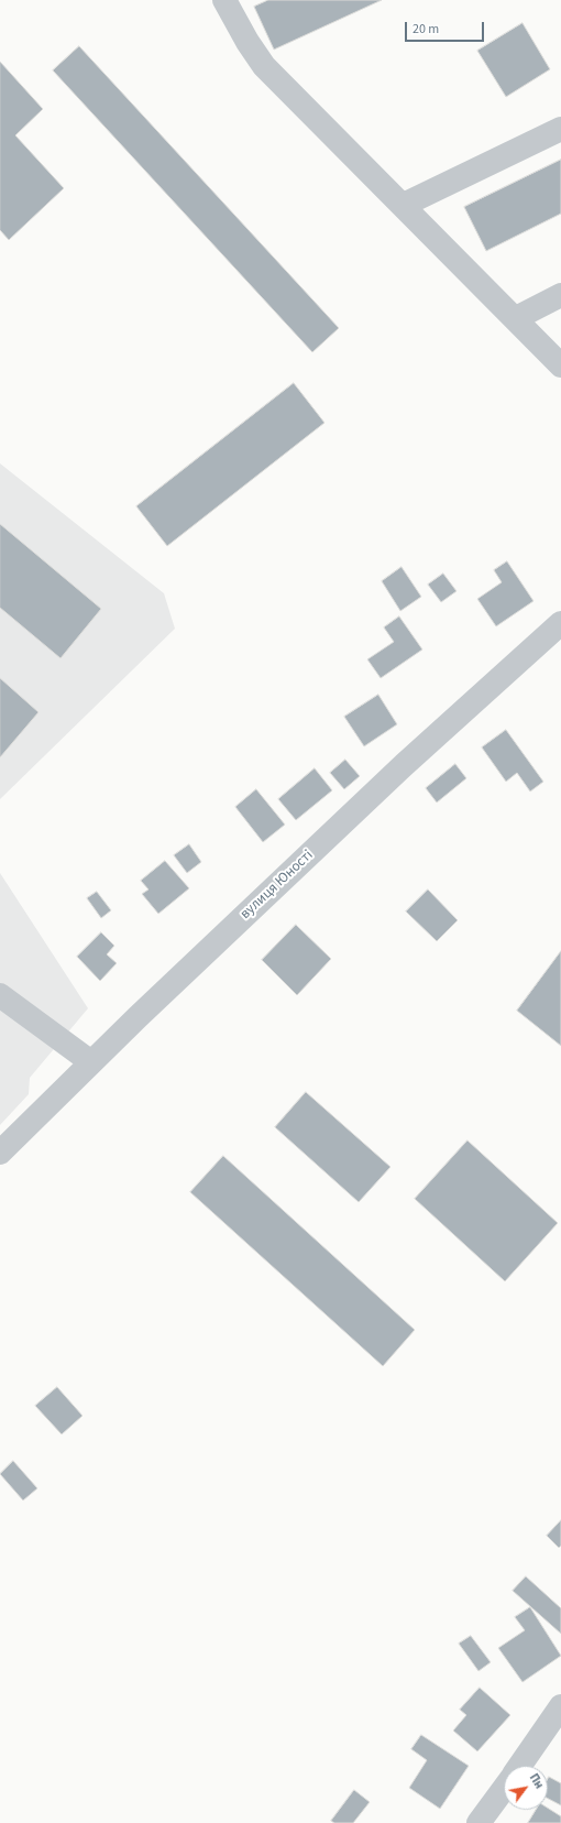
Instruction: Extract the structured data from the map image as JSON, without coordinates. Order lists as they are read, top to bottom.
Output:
{
  "streets": {
    "street": ["вулиця Юності"]
  },
  "scale_bar": "20 m",
  "north": "top right"
}
